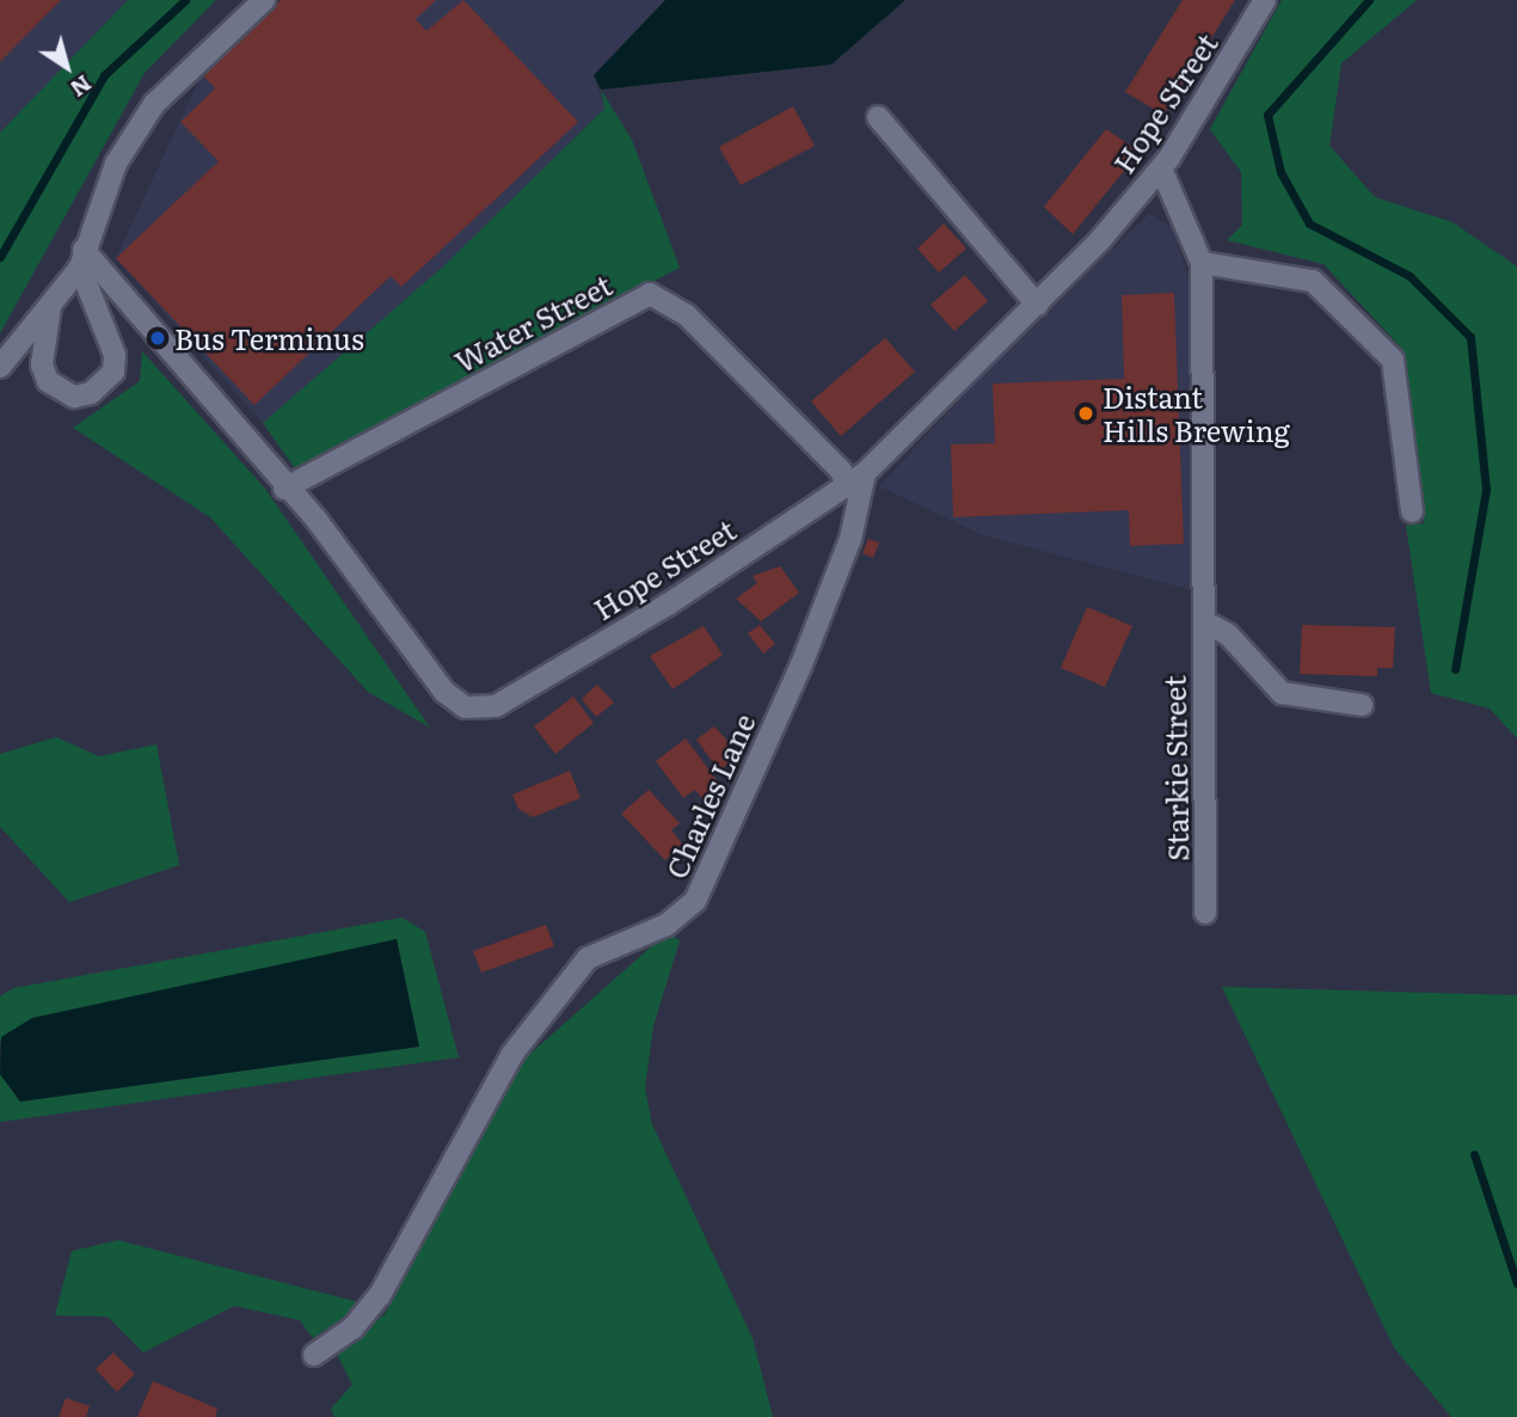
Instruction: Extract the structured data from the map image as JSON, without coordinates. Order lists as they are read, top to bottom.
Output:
{
  "streets": {
    "street": [
      "Hope Street",
      "Water Street",
      "Starkie Street",
      "Charles Lane"
    ]
  },
  "crossings": [
    ["Hope Street", "Water Street"],
    ["Hope Street", "Charles Lane"]
  ],
  "places": ["Bus Terminus", "Distant Hills Brewing"],
  "north": "bottom right"
}
